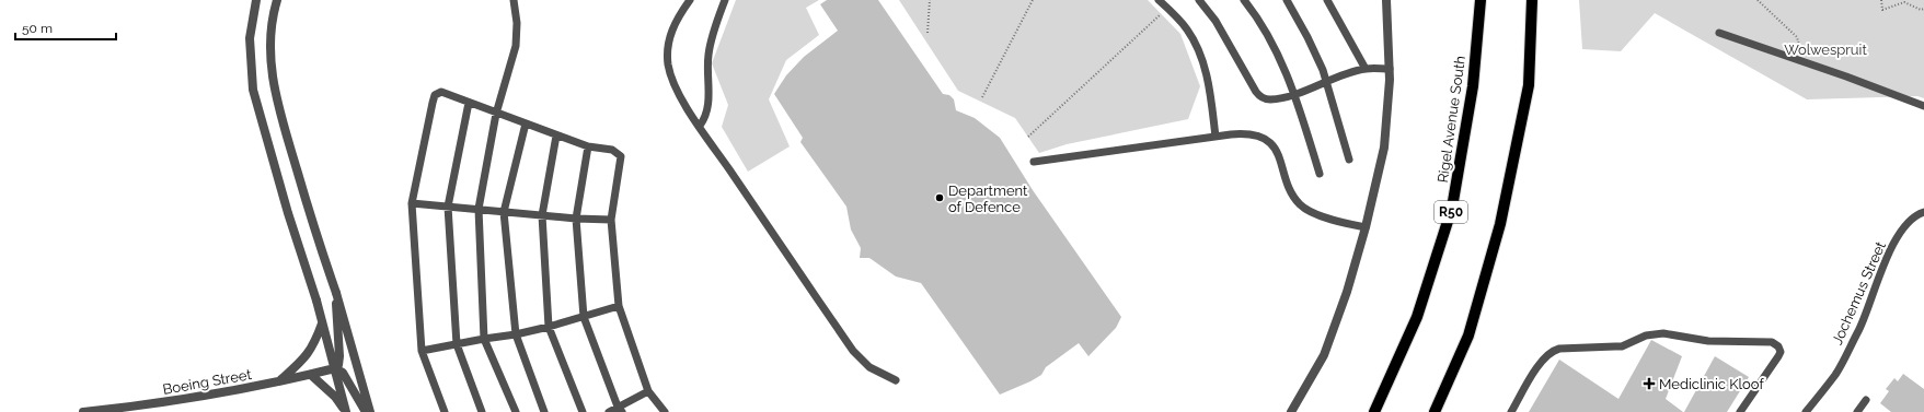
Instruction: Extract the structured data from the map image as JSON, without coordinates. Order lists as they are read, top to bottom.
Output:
{
  "streets": {
    "main road": ["Rigel Avenue South", "R50"],
    "street": ["Boeing Street"],
    "lane": ["Jochemus Street"]
  },
  "parks": ["Wolwespruit"],
  "places": {
    "other": ["Department of Defence"],
    "health": ["Mediclinic Kloof"]
  },
  "scale_bar": "50 m"
}
